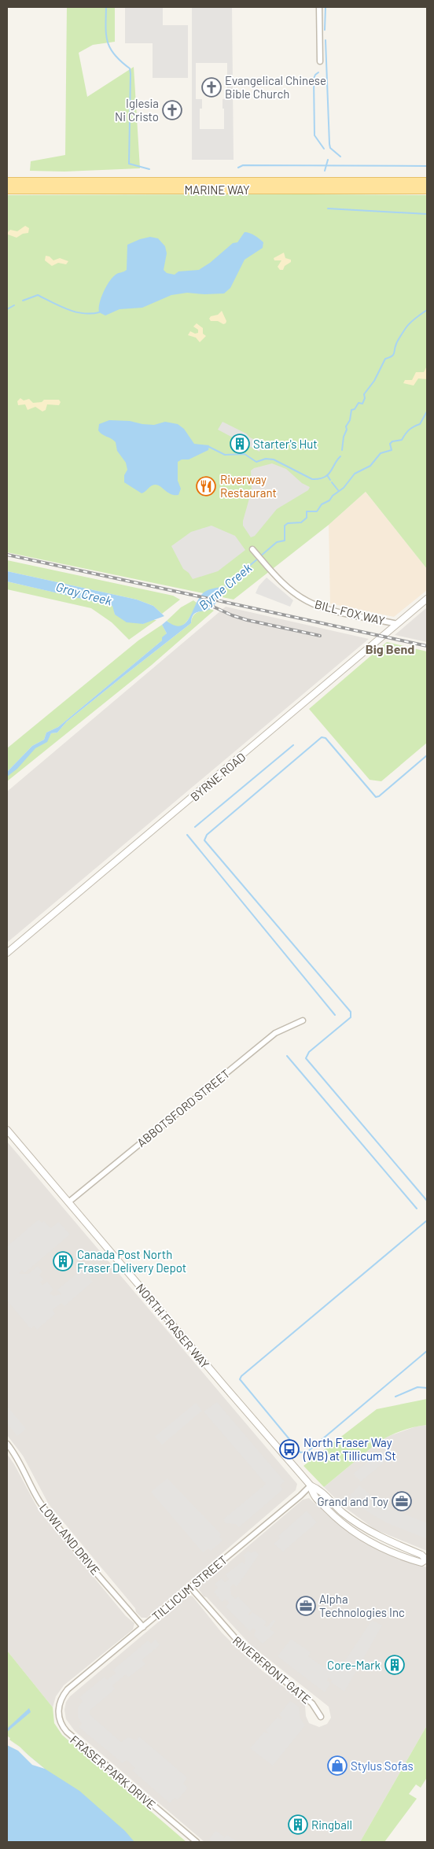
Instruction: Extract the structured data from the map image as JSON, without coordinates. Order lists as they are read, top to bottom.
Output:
{
  "streets": {
    "main road": ["MARINE WAY"],
    "street": [
      "BILL FOX WAY",
      "BYRNE ROAD",
      "ABBOTSFORD STREET",
      "NORTH FRASER WAY",
      "LOWLAND DRIVE",
      "TILLICUM STREET",
      "RIVERFRONT GATE",
      "FRASER PARK DRIVE"
    ]
  },
  "crossings": [
    ["BILL FOX WAY", "BYRNE ROAD"],
    ["ABBOTSFORD STREET", "NORTH FRASER WAY"],
    ["NORTH FRASER WAY", "TILLICUM STREET"],
    ["LOWLAND DRIVE", "TILLICUM STREET"],
    ["TILLICUM STREET", "RIVERFRONT GATE"],
    ["TILLICUM STREET", "FRASER PARK DRIVE"]
  ],
  "districts": ["Big Bend"],
  "water": ["Byrne Creek", "Gray Creek"],
  "places": {
    "church": ["Evangelical Chinese Bible Church", "Iglesia Ni Cristo"],
    "building": [
      "Starter's Hut",
      "Canada Post North Fraser Delivery Depot",
      "Core-Mark",
      "Ringball"
    ],
    "restaurant": ["Riverway Restaurant"],
    "bus stop": ["North Fraser Way (WB) at Tillicum St"],
    "office": ["Grand and Toy", "Alpha Technologies Inc"],
    "shop": ["Stylus Sofas"]
  }
}
